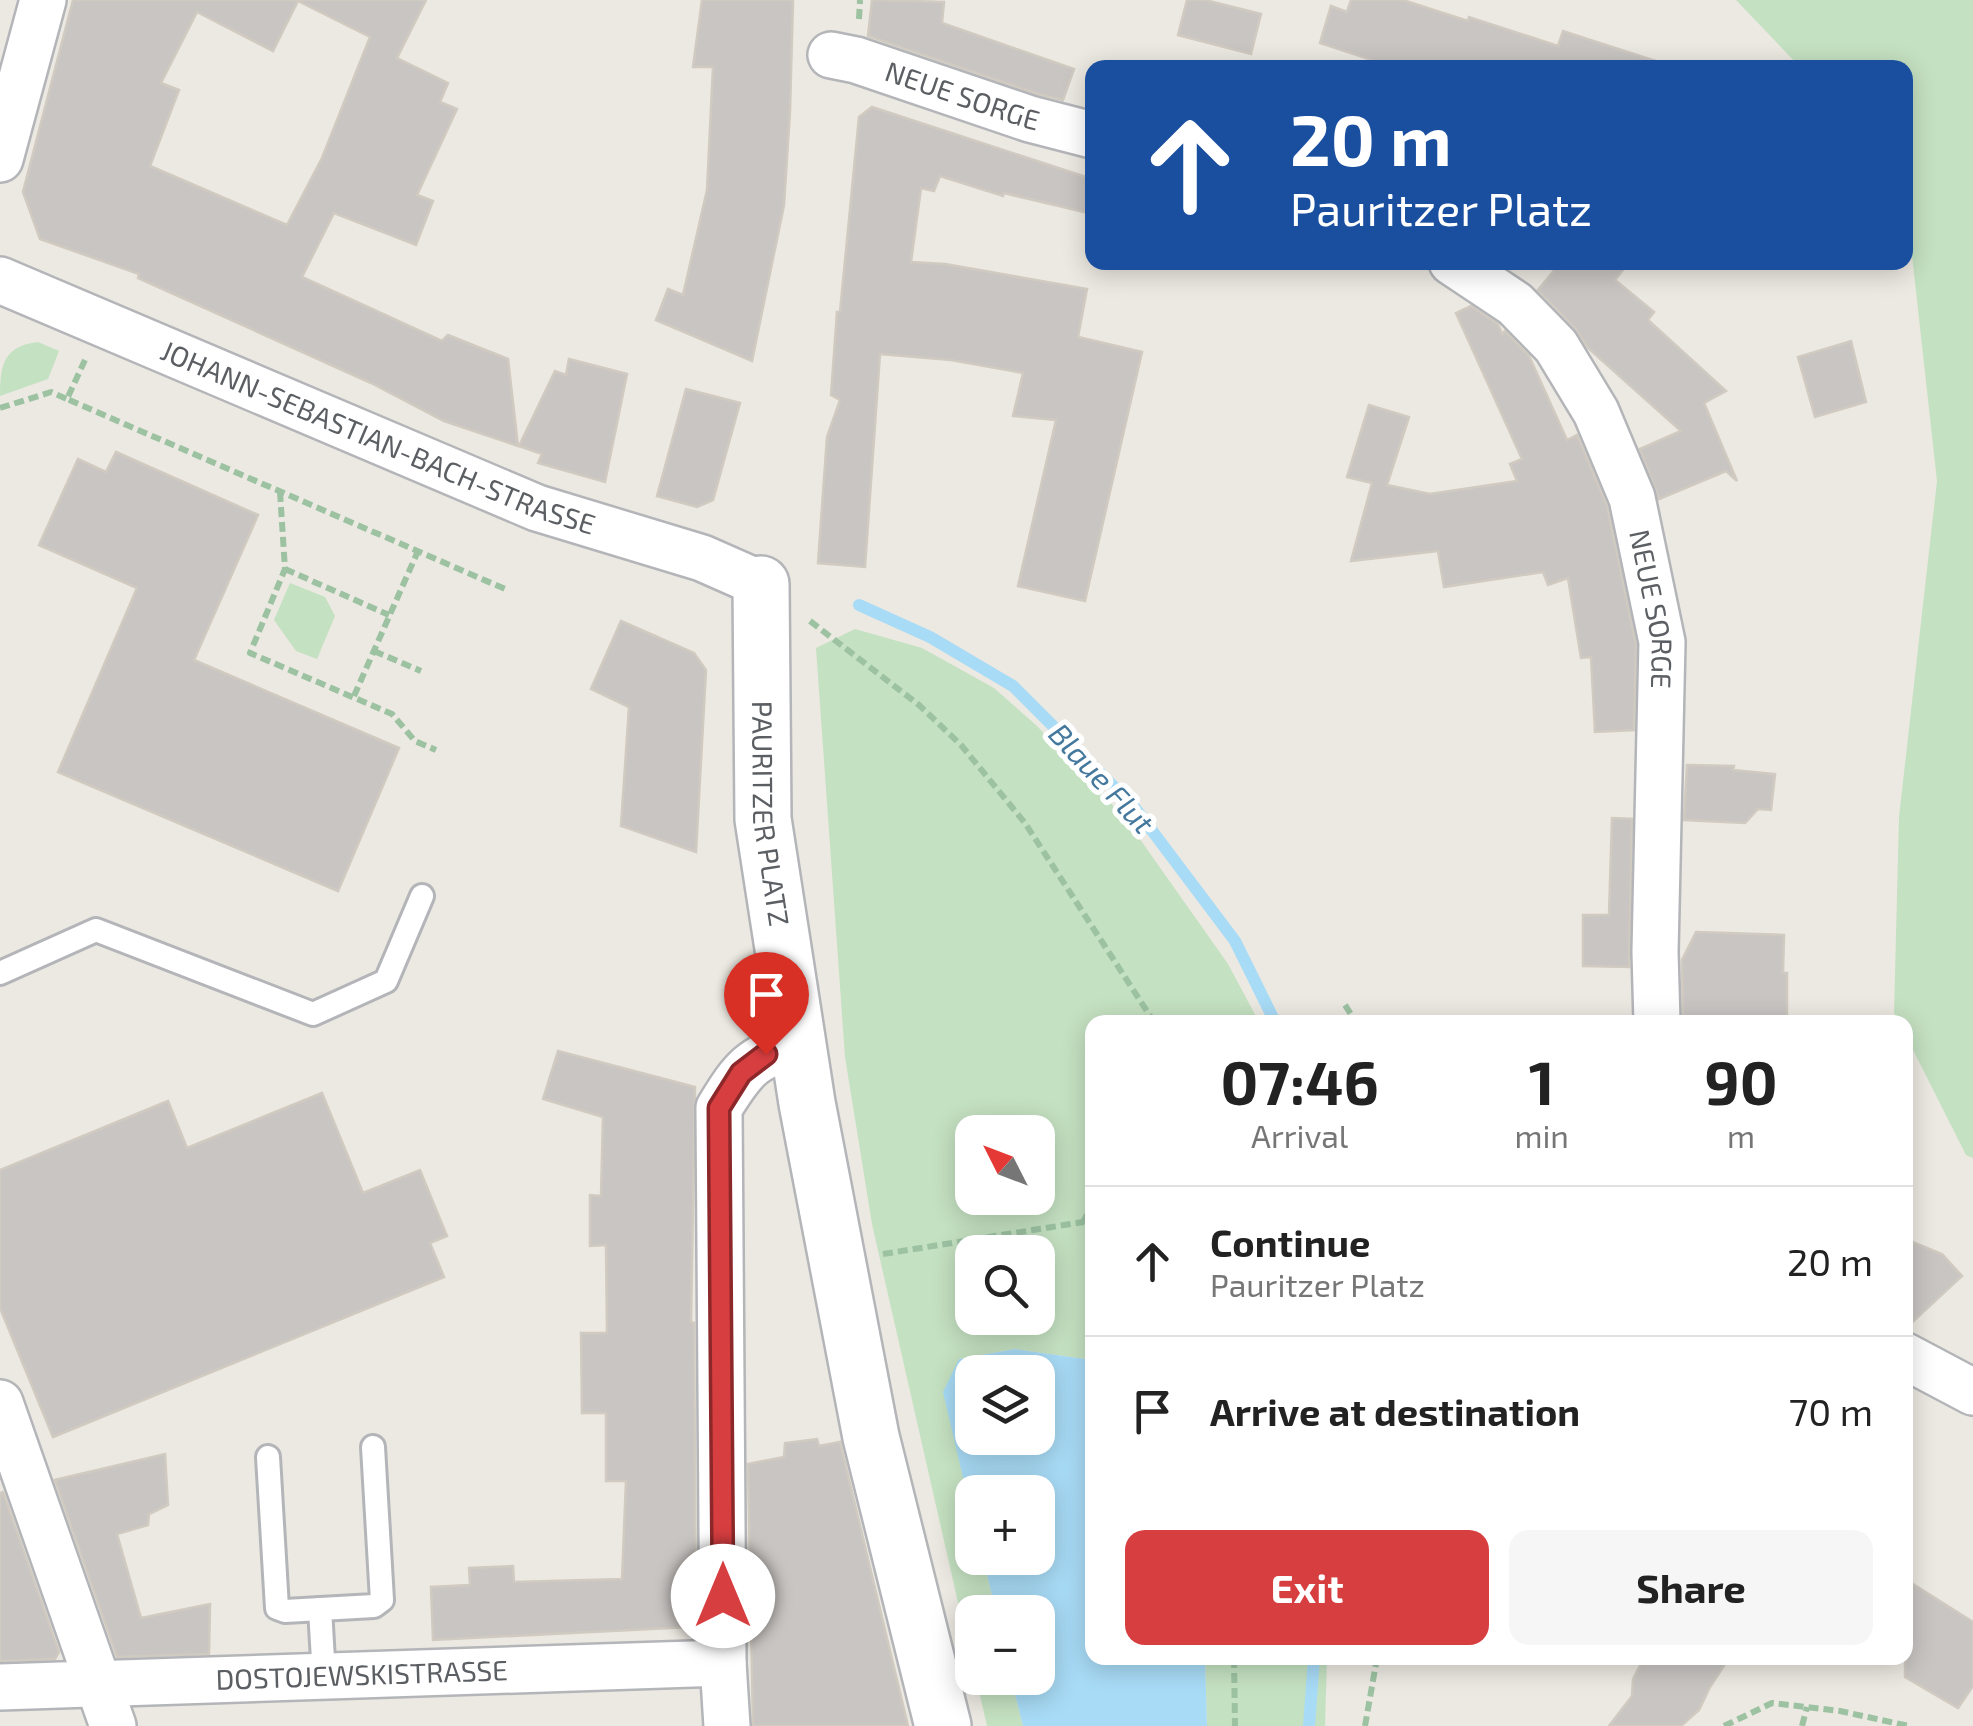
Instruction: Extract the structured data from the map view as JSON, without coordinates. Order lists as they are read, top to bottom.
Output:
{
  "streets": {
    "street": [
      "NEUE SORGE",
      "JOHANN-SEBASTIAN-BACH-STRASSE",
      "PAURITZER PLATZ",
      "DOSTOJEWSKISTRASSE"
    ]
  },
  "crossings": [
    ["JOHANN-SEBASTIAN-BACH-STRASSE", "PAURITZER PLATZ"]
  ],
  "water": ["Blaue Flut"],
  "north": "top left",
  "page": {
    "turn": ["20 m", "Pauritzer Platz"],
    "eta": [
      "07:46",
      "Arrival",
      "1",
      "min",
      "90",
      "m"
    ],
    "map_buttons": ["+", "−"],
    "list": [
      {
        "name": "Continue",
        "note": "Pauritzer Platz",
        "value": "20 m"
      },
      {
        "name": "Arrive at destination",
        "value": "70 m"
      }
    ],
    "buttons": ["Exit", "Share"]
  }
}
